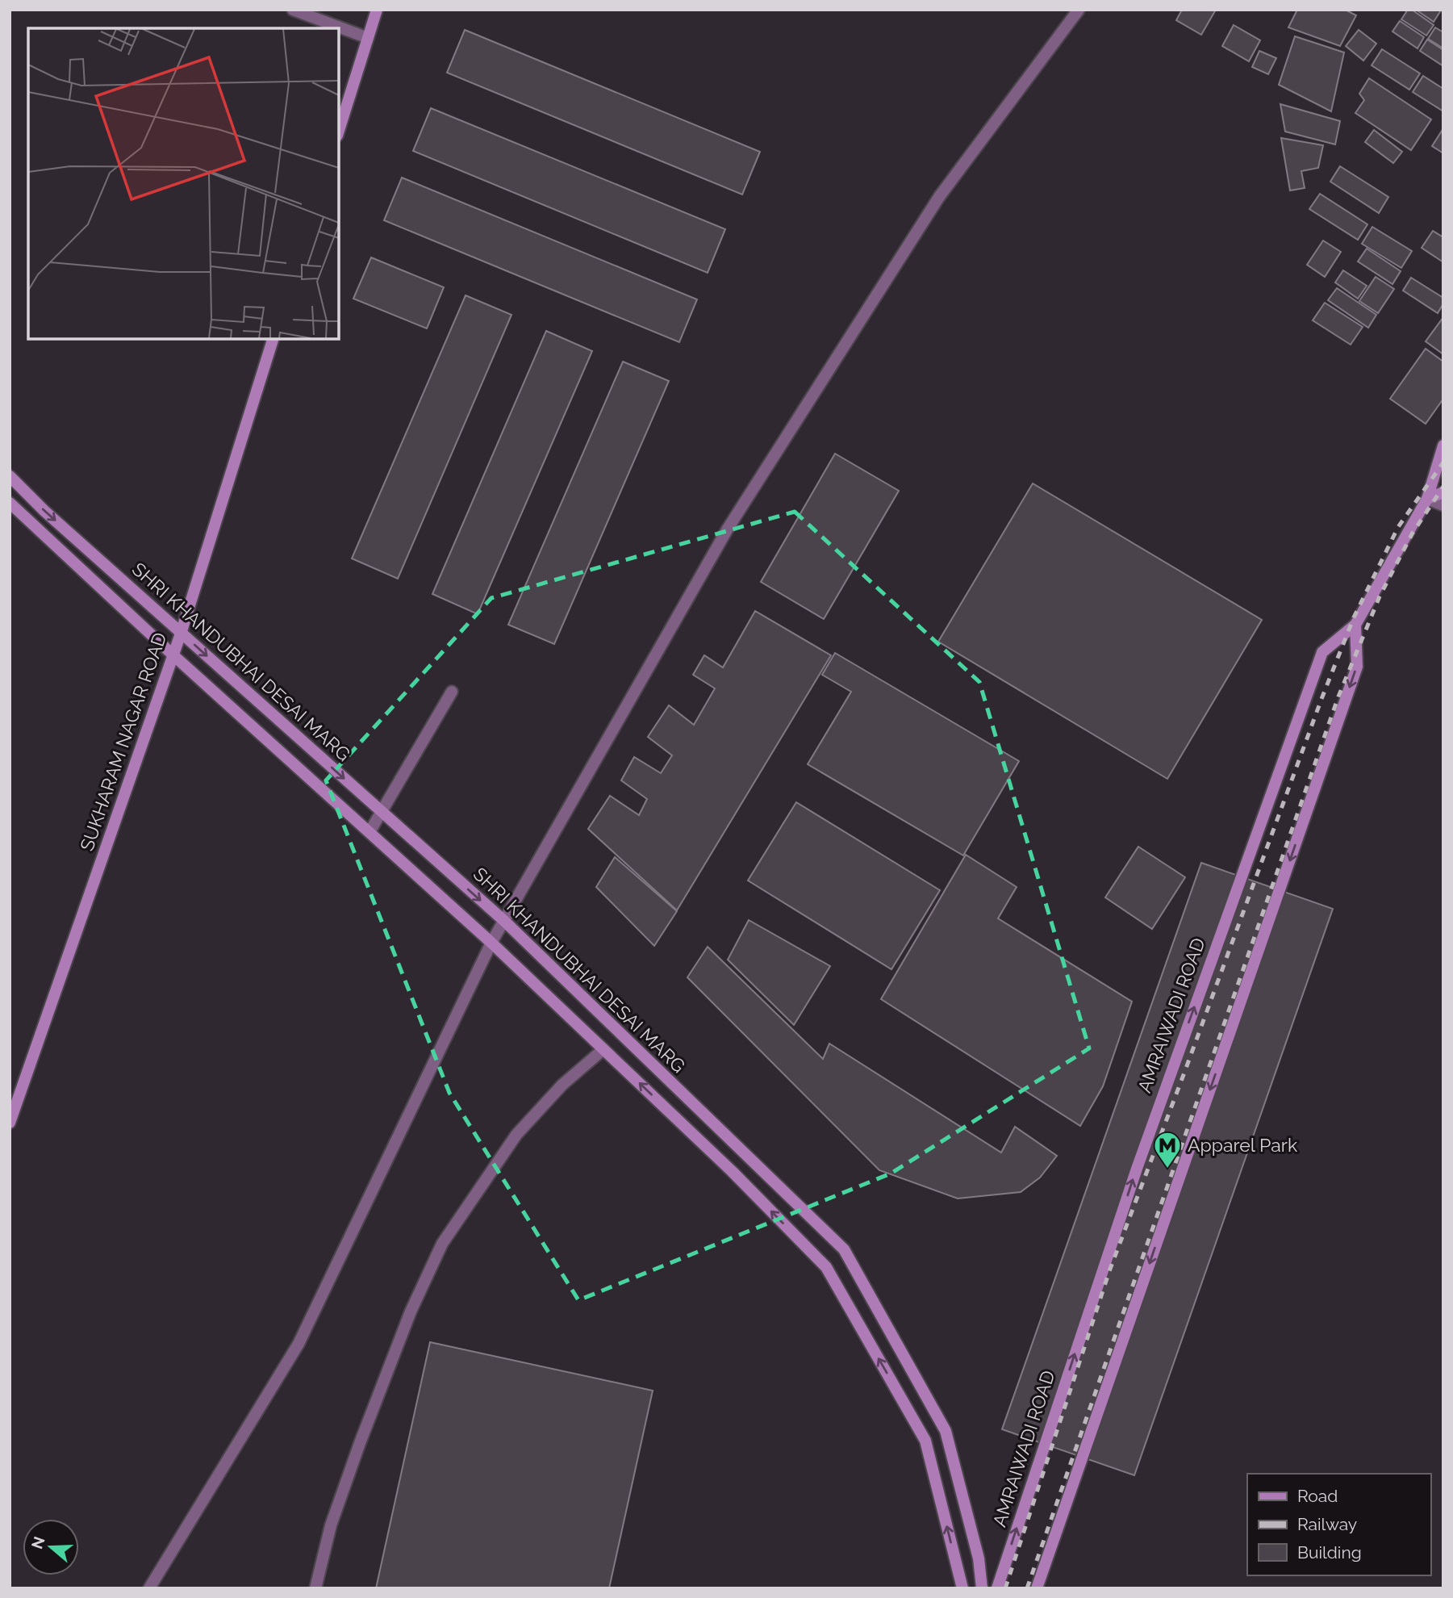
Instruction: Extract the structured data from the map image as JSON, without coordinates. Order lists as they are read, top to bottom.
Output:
{
  "streets": {
    "main road": ["SHRI KHANDUBHAI DESAI MARG", "SUKHARAM NAGAR ROAD", "AMRAIWADI ROAD"]
  },
  "crossings": [
    ["SHRI KHANDUBHAI DESAI MARG", "SUKHARAM NAGAR ROAD"]
  ],
  "places": {
    "metro station": ["Apparel Park"]
  },
  "legend": ["Road", "Railway", "Building"],
  "north": "left"
}
